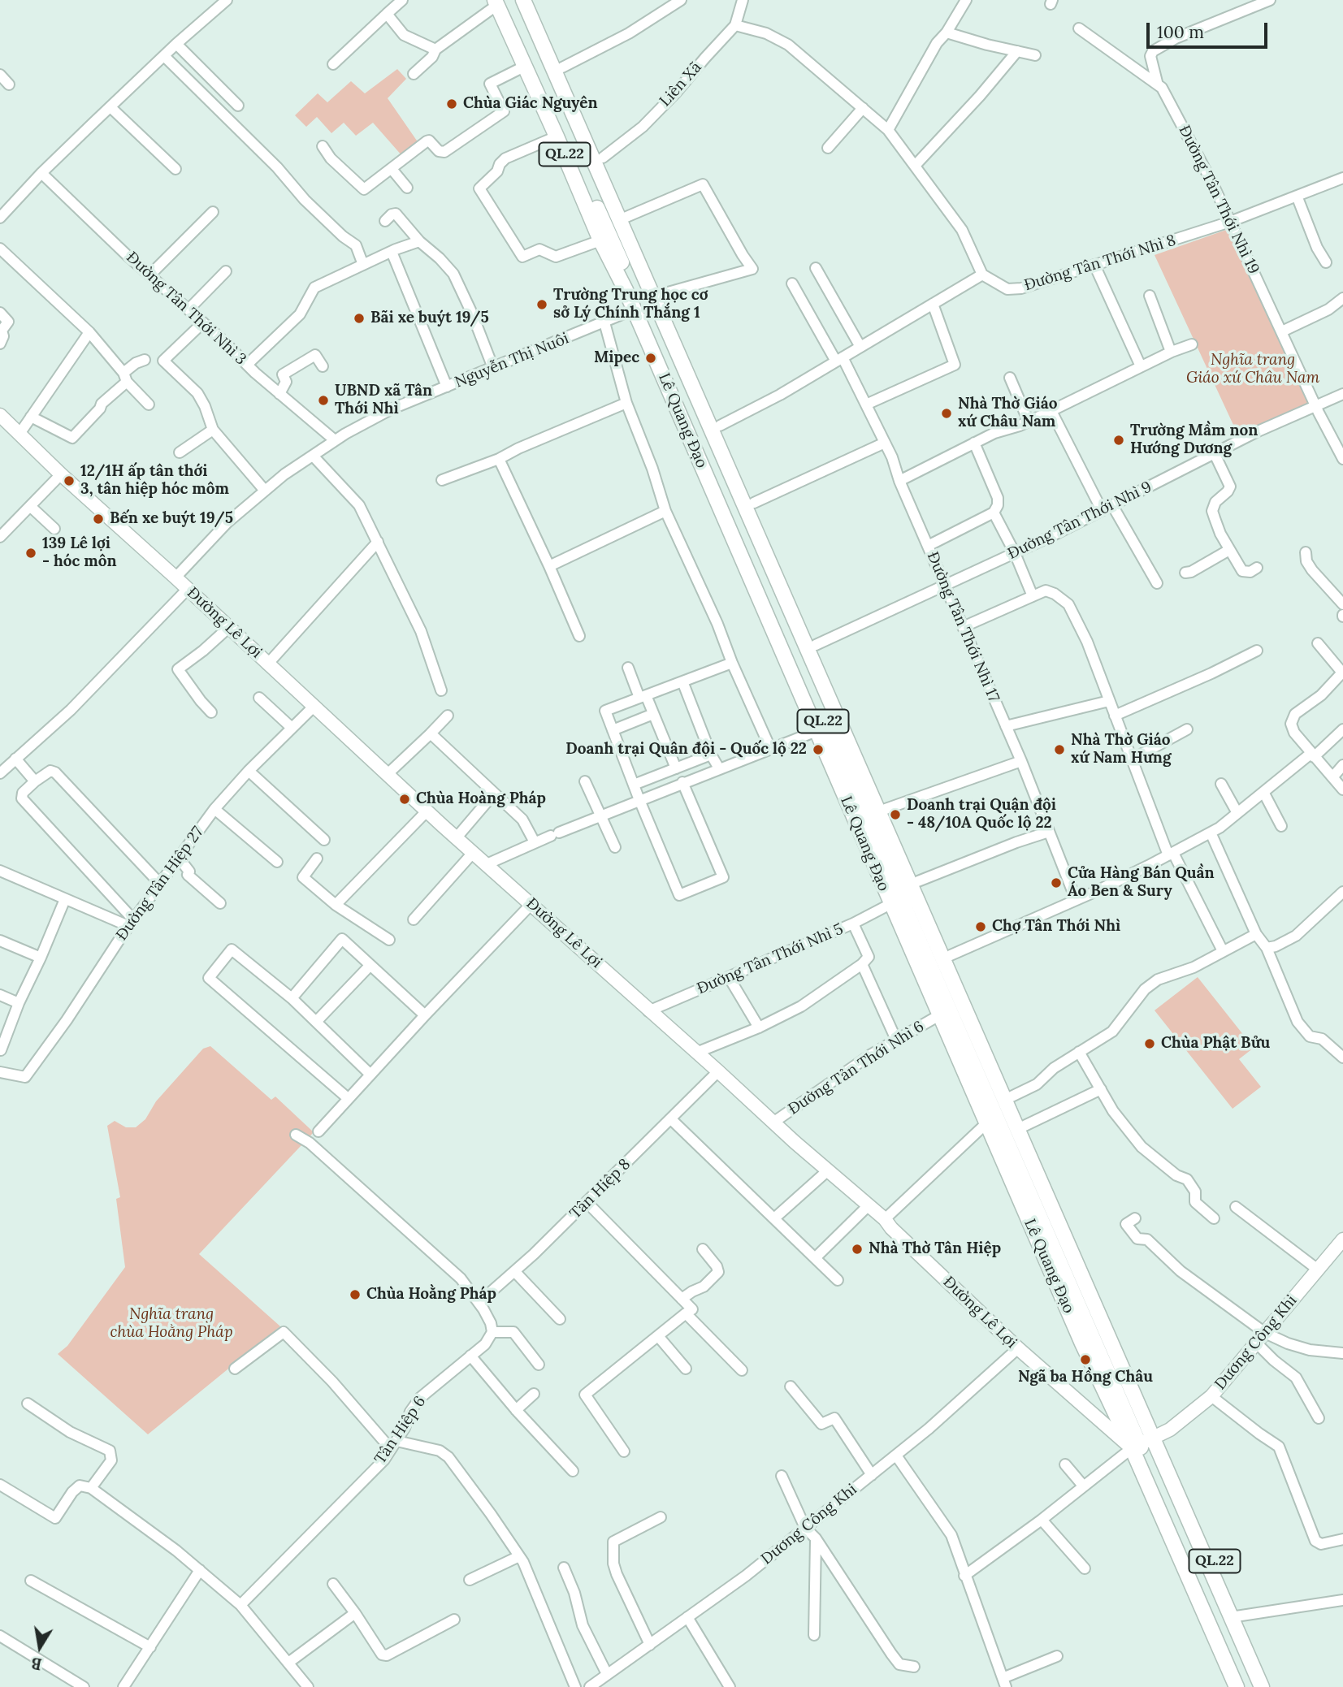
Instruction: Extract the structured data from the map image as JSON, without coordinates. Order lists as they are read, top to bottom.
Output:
{
  "streets": {
    "highway": ["QL.22", "Lê Quang Đạo"],
    "main road": ["Đường Lê Lợi", "Dương Công Khi"],
    "street": [
      "Liên Xã",
      "Đường Tân Thới Nhì 19",
      "Đường Tân Thới Nhì 8",
      "Đường Tân Thới Nhì 3",
      "Nguyễn Thị Nuôi",
      "Đường Tân Thới Nhì 9",
      "Đường Tân Thới Nhì 17",
      "Đường Tân Hiệp 27",
      "Đường Tân Thới Nhì 5",
      "Đường Tản Thới Nhì 6",
      "Tân Hiệp 8",
      "Tân Hiệp 6"
    ]
  },
  "crossings": [
    ["Liên Xã", "Lê Quang Đạo"],
    ["Đường Tân Thới Nhì 19", "Đường Tân Thới Nhì 8"],
    ["Đường Tân Thới Nhì 19", "Đường Tân Thới Nhì 9"],
    ["Đường Tân Thới Nhì 3", "Nguyễn Thị Nuôi"],
    ["Nguyễn Thị Nuôi", "Lê Quang Đạo"],
    ["Nguyễn Thị Nuôi", "Đường Lê Lợi"],
    ["Lê Quang Đạo", "Đường Tân Thới Nhì 9"],
    ["Lê Quang Đạo", "Đường Lê Lợi"],
    ["Lê Quang Đạo", "Đường Tân Thới Nhì 5"],
    ["Lê Quang Đạo", "Đường Tản Thới Nhì 6"],
    ["Lê Quang Đạo", "Dương Công Khi"],
    ["Đường Tân Thới Nhì 9", "Đường Tân Thới Nhì 17"],
    ["Đường Lê Lợi", "Đường Tân Hiệp 27"],
    ["Đường Lê Lợi", "Đường Tân Thới Nhì 5"],
    ["Đường Lê Lợi", "Đường Tản Thới Nhì 6"],
    ["Đường Lê Lợi", "Tân Hiệp 8"],
    ["Đường Lê Lợi", "Dương Công Khi"]
  ],
  "parks": ["Nghĩa trang Giáo xứ Châu Nam", "Nghĩa trang chùa Hoằng Pháp"],
  "places": [
    "Chùa Giác Nguyên",
    "Trường Trung học cơ sở Lý Chính Thắng 1",
    "Bãi xe buýt 19/5",
    "Mipec",
    "UBND xã Tân Thới Nhì",
    "Nhà Thờ Giáo xứ Châu Nam",
    "Trường Mầm non Hướng Dương",
    "12/1H ấp tân thới 3, tân hiệp hóc môm",
    "Bến xe buýt 19/5",
    "139 Lê lợi - hóc môn",
    "Doanh trại Quân đội - Quốc lộ 22",
    "Nhà Thờ Giáo xứ Nam Hưng",
    "Chùa Hoàng Pháp",
    "Doanh trại Quận đội - 48/10A Quốc lộ 22",
    "Cửa Hàng Bán Quần Áo Ben & Sury",
    "Chợ Tân Thới Nhì",
    "Chùa Phật Bửu",
    "Nhà Thờ Tân Hiệp",
    "Chùa Hoằng Pháp",
    "Ngã ba Hồng Châu"
  ],
  "scale_bar": "100 m",
  "north": "bottom"
}
